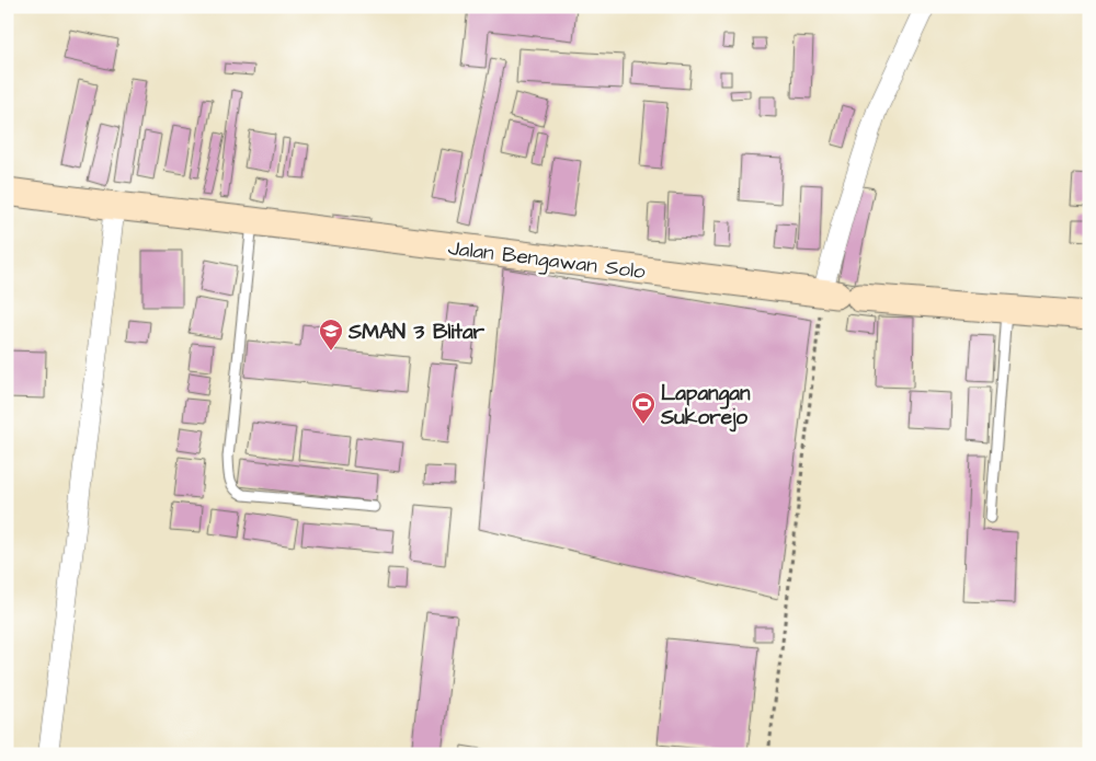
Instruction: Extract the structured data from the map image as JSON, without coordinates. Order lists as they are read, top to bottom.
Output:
{
  "streets": {
    "main road": ["Jalan Bengawan Solo"]
  },
  "places": {
    "school or university": ["SMAN 3 Blitar"],
    "sports": ["Lapangan Sukorejo"]
  }
}
